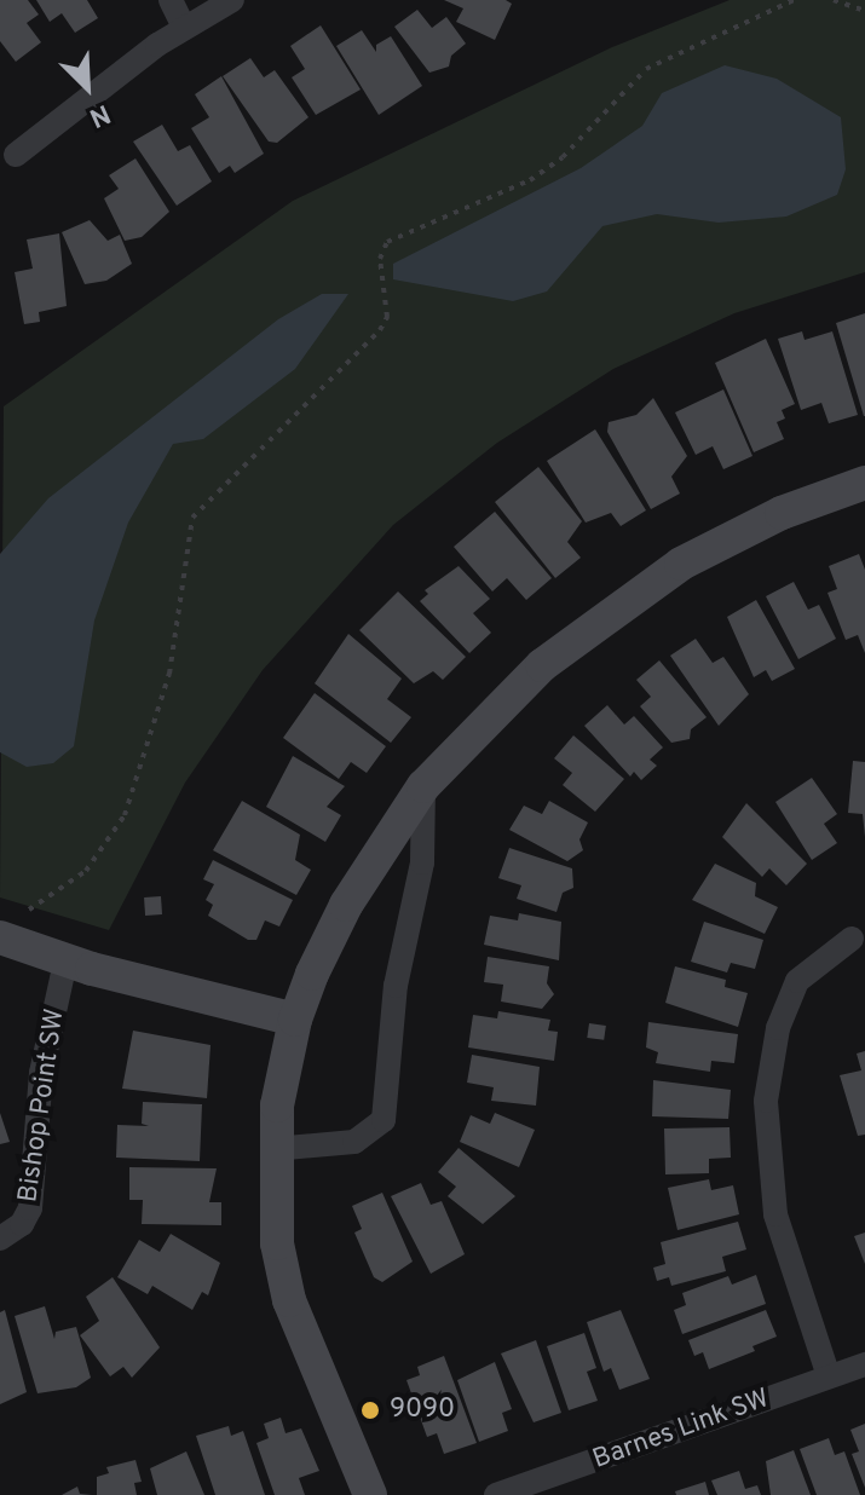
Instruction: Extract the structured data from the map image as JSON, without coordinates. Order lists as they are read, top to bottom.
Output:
{
  "streets": {
    "street": ["Bishop Point SW", "Barnes Link SW"]
  },
  "places": ["9090"],
  "north": "bottom right"
}
